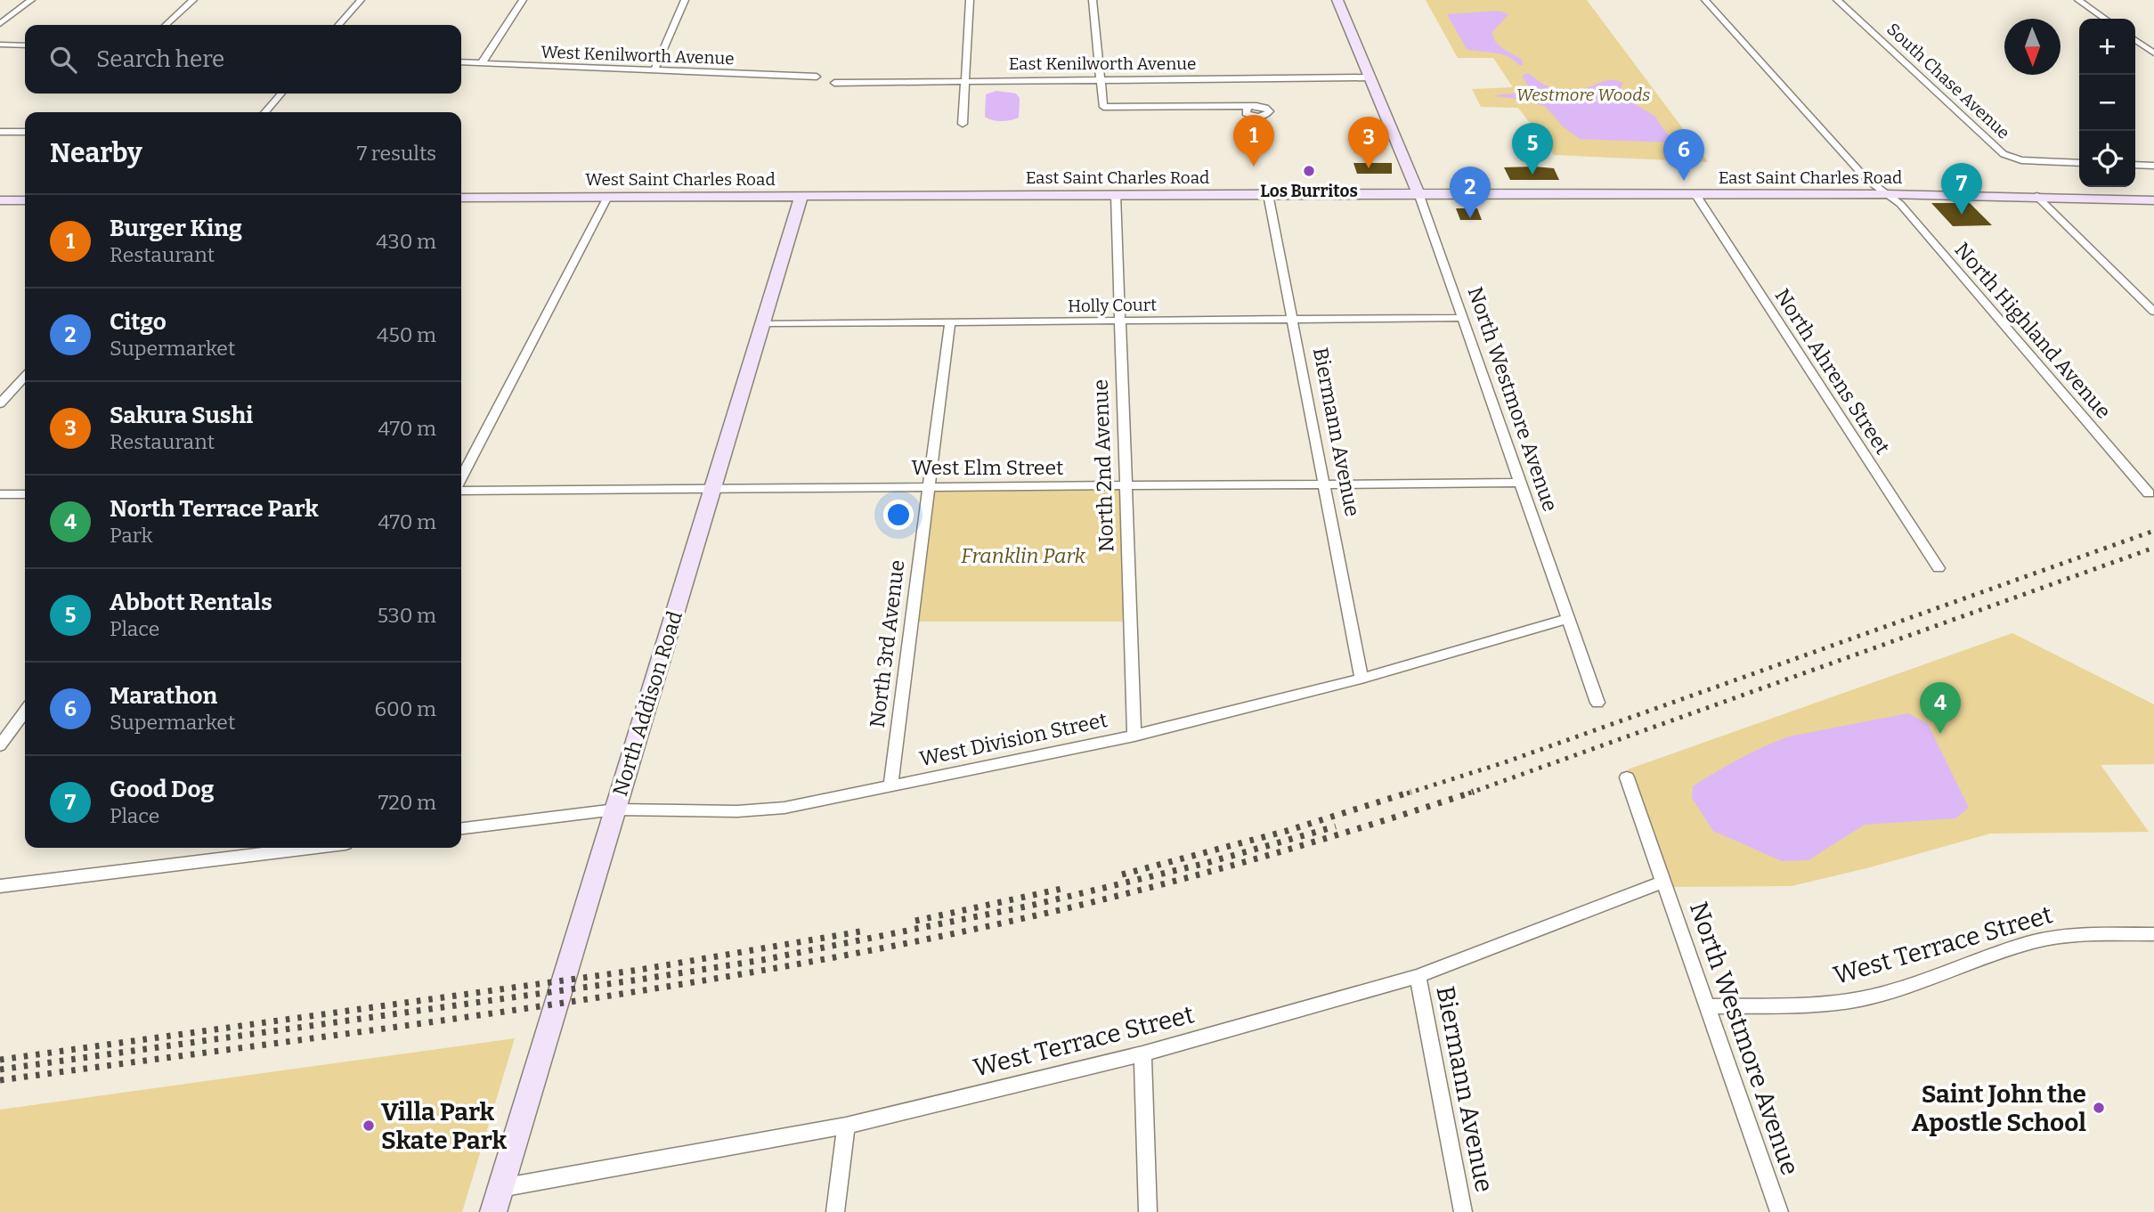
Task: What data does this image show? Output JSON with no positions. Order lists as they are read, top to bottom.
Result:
{
  "streets": {
    "main road": ["East Saint Charles Road", "West Saint Charles Road", "North Addison Road"],
    "street": [
      "West Kenilworth Avenue",
      "East Kenilworth Avenue",
      "South Chase Avenue",
      "Holly Court",
      "North Highland Avenue",
      "North Ahrens Street",
      "North Westmore Avenue",
      "Biermann Avenue",
      "North 2nd Avenue",
      "West Elm Street",
      "North 3rd Avenue",
      "West Division Street",
      "West Terrace Street"
    ]
  },
  "crossings": [
    ["East Saint Charles Road", "West Saint Charles Road"],
    ["East Saint Charles Road", "North Highland Avenue"],
    ["East Saint Charles Road", "North Ahrens Street"],
    ["East Saint Charles Road", "North Westmore Avenue"],
    ["East Saint Charles Road", "Biermann Avenue"],
    ["East Saint Charles Road", "North 2nd Avenue"],
    ["West Saint Charles Road", "North Addison Road"],
    ["Holly Court", "North Westmore Avenue"],
    ["Holly Court", "Biermann Avenue"],
    ["Holly Court", "North 2nd Avenue"],
    ["Holly Court", "North 3rd Avenue"],
    ["Holly Court", "North Addison Road"],
    ["North Westmore Avenue", "West Elm Street"],
    ["North Westmore Avenue", "West Division Street"],
    ["North Westmore Avenue", "West Terrace Street"],
    ["Biermann Avenue", "West Elm Street"],
    ["Biermann Avenue", "West Division Street"],
    ["Biermann Avenue", "West Terrace Street"],
    ["North 2nd Avenue", "West Elm Street"],
    ["North 2nd Avenue", "West Division Street"],
    ["West Elm Street", "North 3rd Avenue"],
    ["West Elm Street", "North Addison Road"],
    ["North 3rd Avenue", "West Division Street"],
    ["North Addison Road", "West Division Street"],
    ["North Addison Road", "West Terrace Street"]
  ],
  "parks": ["Westmore Woods", "Franklin Park"],
  "places": ["Los Burritos", "Saint John the Apostle School", "Villa Park Skate Park"],
  "north": "bottom",
  "page": {
    "map_buttons": ["+", "−"],
    "search": "Search here",
    "heading": ["Nearby", "7 results"],
    "pins": [
      "1",
      "3",
      "5",
      "6",
      "7",
      "2",
      "4"
    ],
    "list": [
      {
        "mark": "1",
        "name": "Burger King",
        "note": "Restaurant",
        "value": "430 m"
      },
      {
        "mark": "2",
        "name": "Citgo",
        "note": "Supermarket",
        "value": "450 m"
      },
      {
        "mark": "3",
        "name": "Sakura Sushi",
        "note": "Restaurant",
        "value": "470 m"
      },
      {
        "mark": "4",
        "name": "North Terrace Park",
        "note": "Park",
        "value": "470 m"
      },
      {
        "mark": "5",
        "name": "Abbott Rentals",
        "note": "Place",
        "value": "530 m"
      },
      {
        "mark": "6",
        "name": "Marathon",
        "note": "Supermarket",
        "value": "600 m"
      },
      {
        "mark": "7",
        "name": "Good Dog",
        "note": "Place",
        "value": "720 m"
      }
    ]
  }
}
